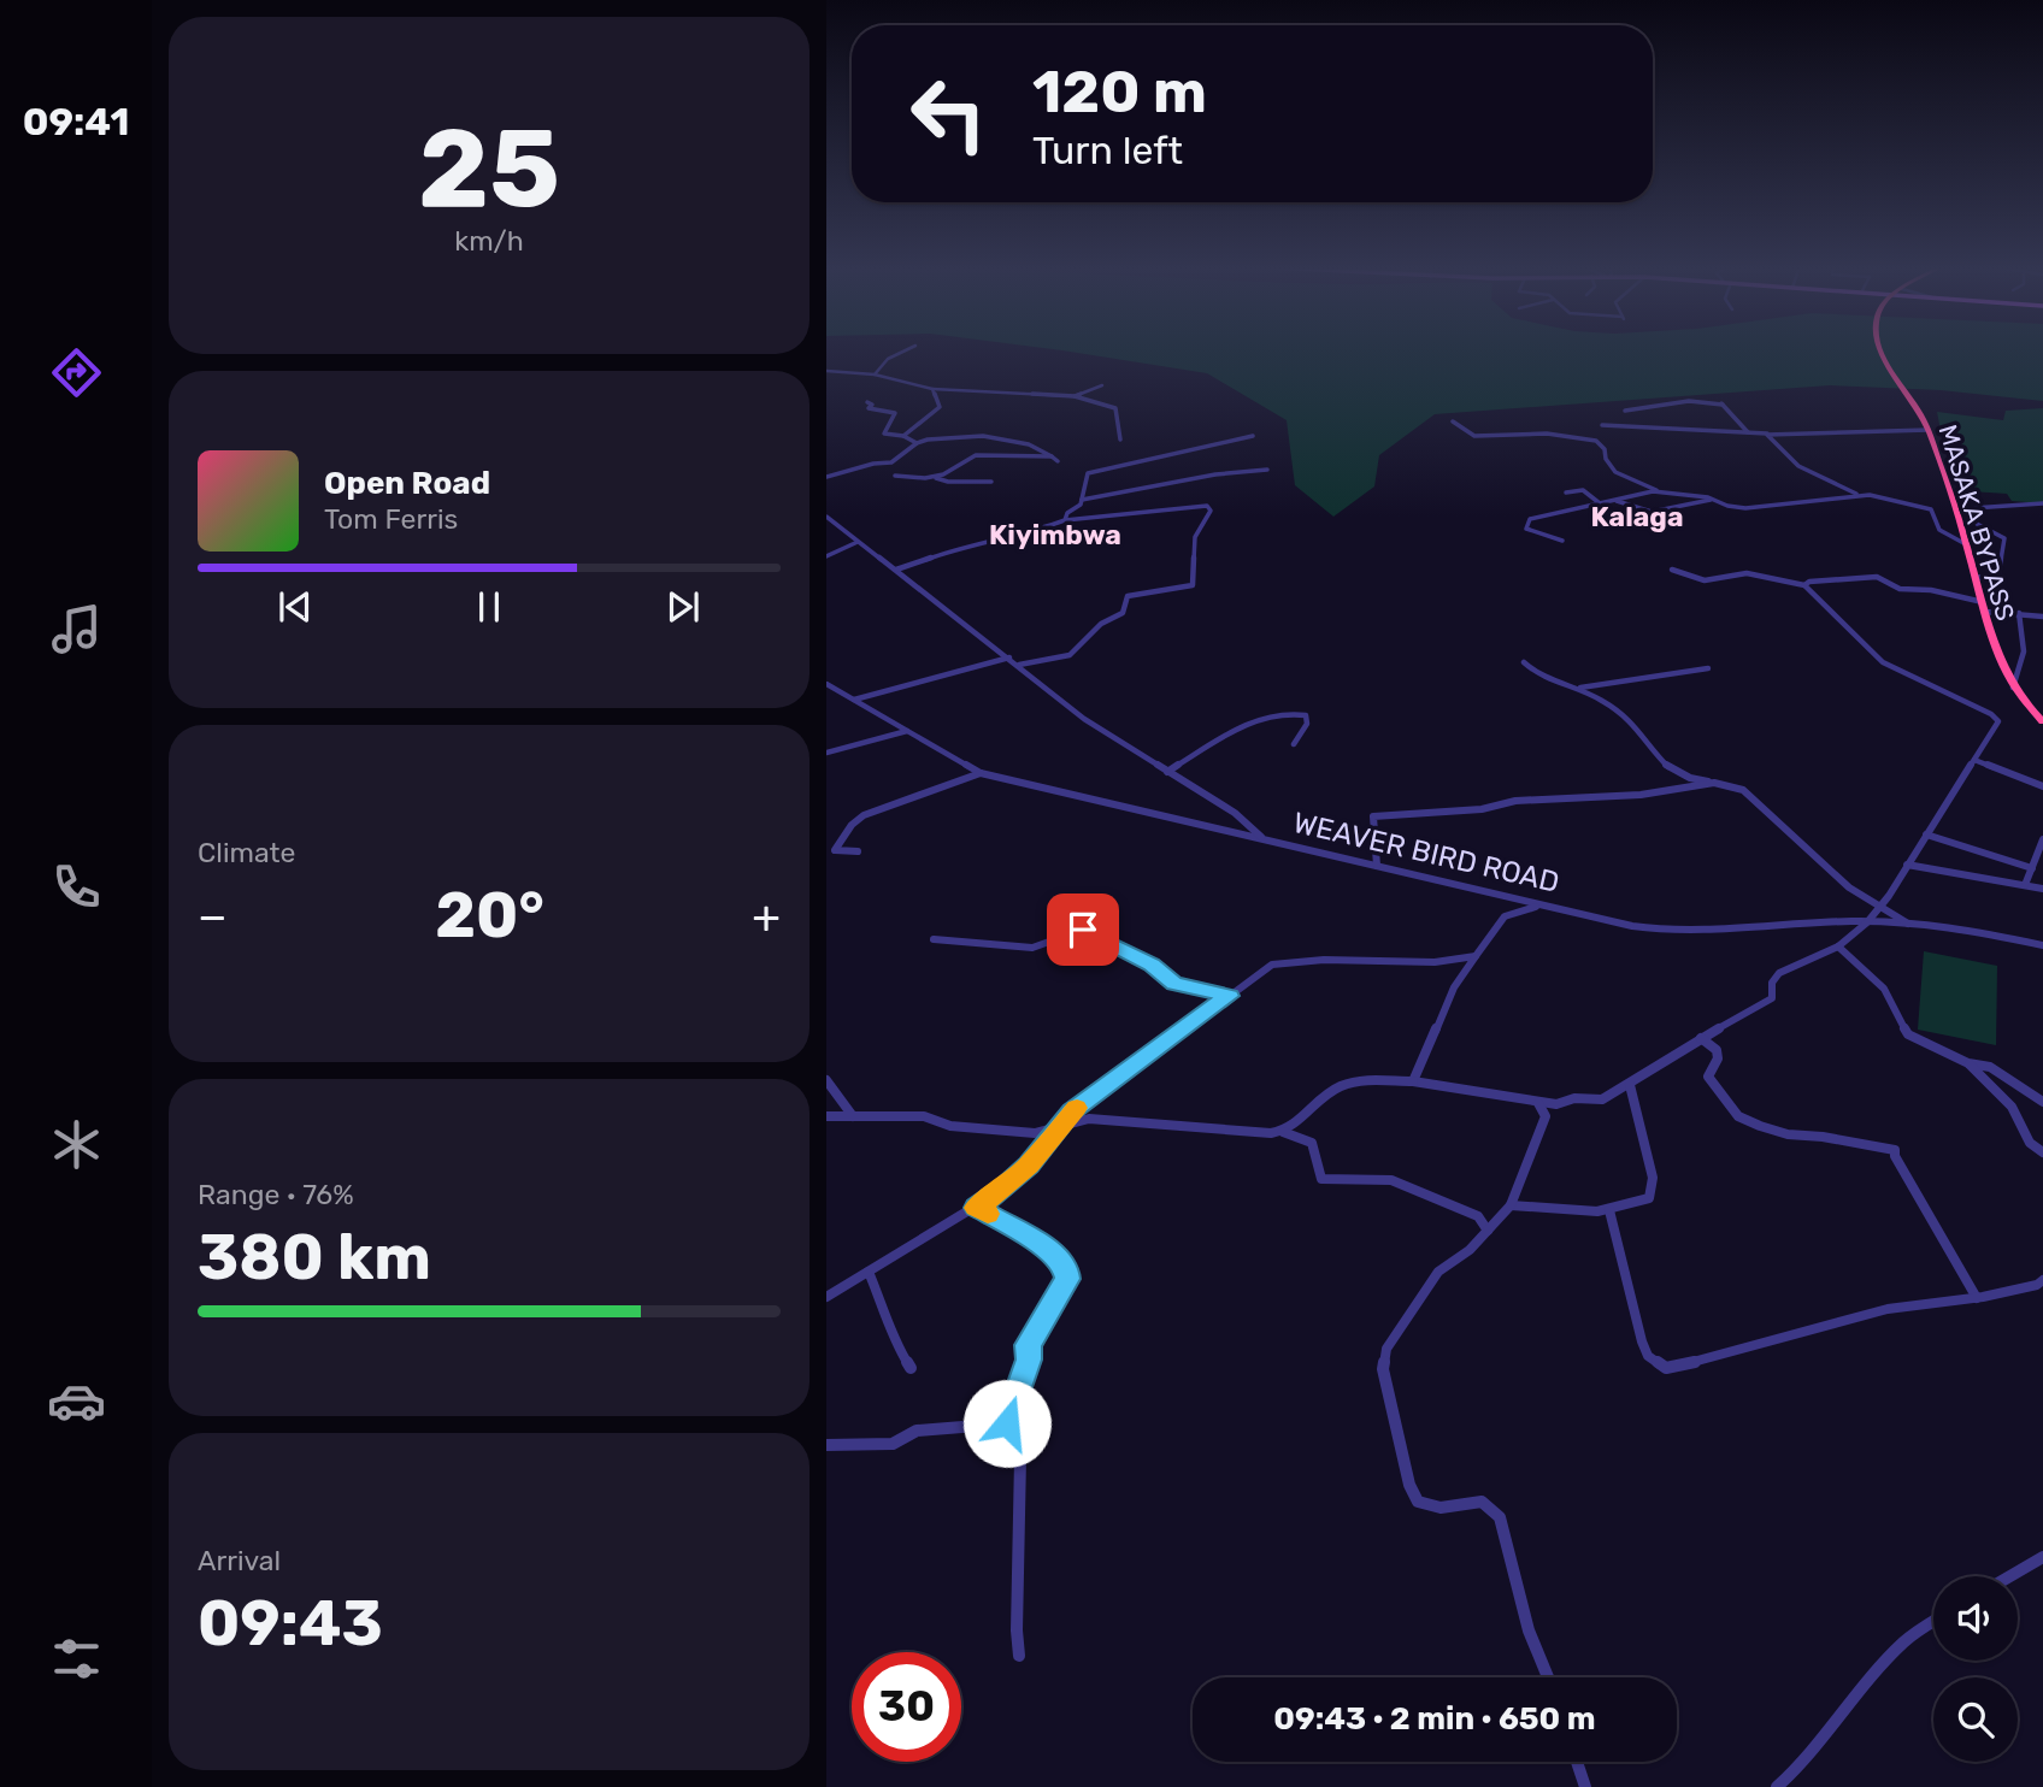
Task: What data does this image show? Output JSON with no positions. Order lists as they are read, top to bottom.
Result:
{
  "streets": {
    "highway": ["MASAKA BYPASS"],
    "street": ["WEAVER BIRD ROAD"]
  },
  "districts": ["Kalaga", "Kiyimbwa"],
  "page": {
    "tabs": "09:41",
    "tile": [
      ["25", "km/h"],
      "Climate",
      ["Range · 76%", "380 km"],
      ["Arrival", "09:43"]
    ],
    "turn": ["120 m", "Turn left"],
    "song": ["Open Road", "Tom Ferris"],
    "heat": ["−", "20°", "+"],
    "limit": "30",
    "trip": "09:43 · 2 min · 650 m"
  }
}
